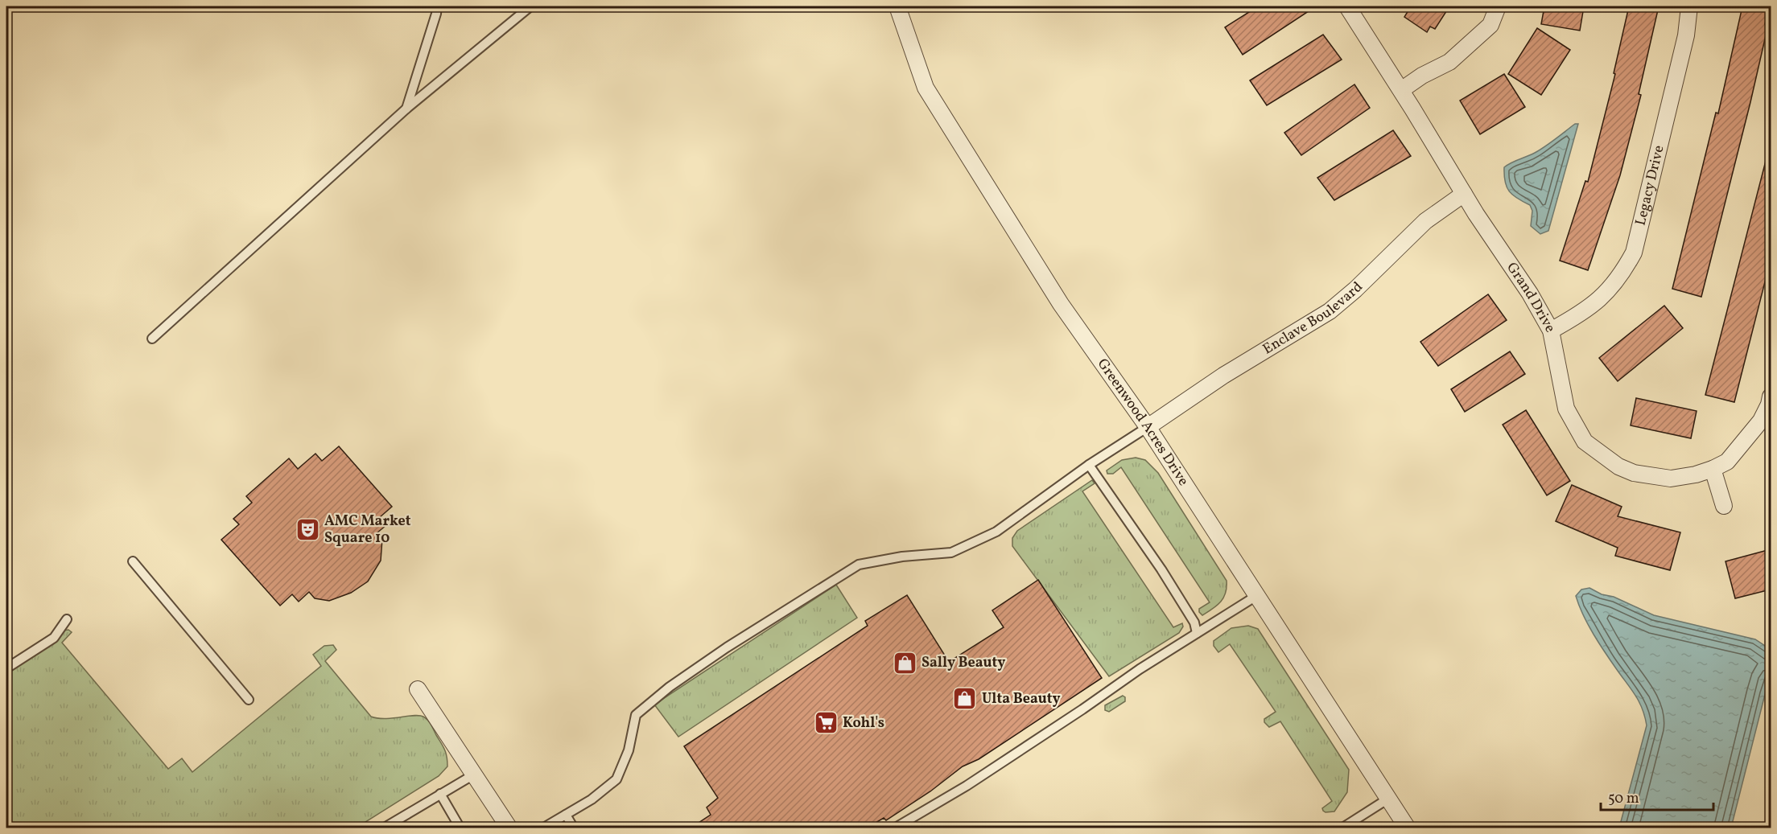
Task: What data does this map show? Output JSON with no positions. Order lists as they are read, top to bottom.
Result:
{
  "streets": {
    "street": [
      "Legacy Drive",
      "Grand Drive",
      "Enclave Boulevard",
      "Greenwood Acres Drive"
    ]
  },
  "crossings": [
    ["Legacy Drive", "Grand Drive"],
    ["Grand Drive", "Enclave Boulevard"],
    ["Enclave Boulevard", "Greenwood Acres Drive"]
  ],
  "places": {
    "theatre": ["AMC Market Square 10"],
    "shop": ["Sally Beauty", "Ulta Beauty"],
    "supermarket": ["Kohl's"]
  },
  "scale_bar": "50 m"
}
